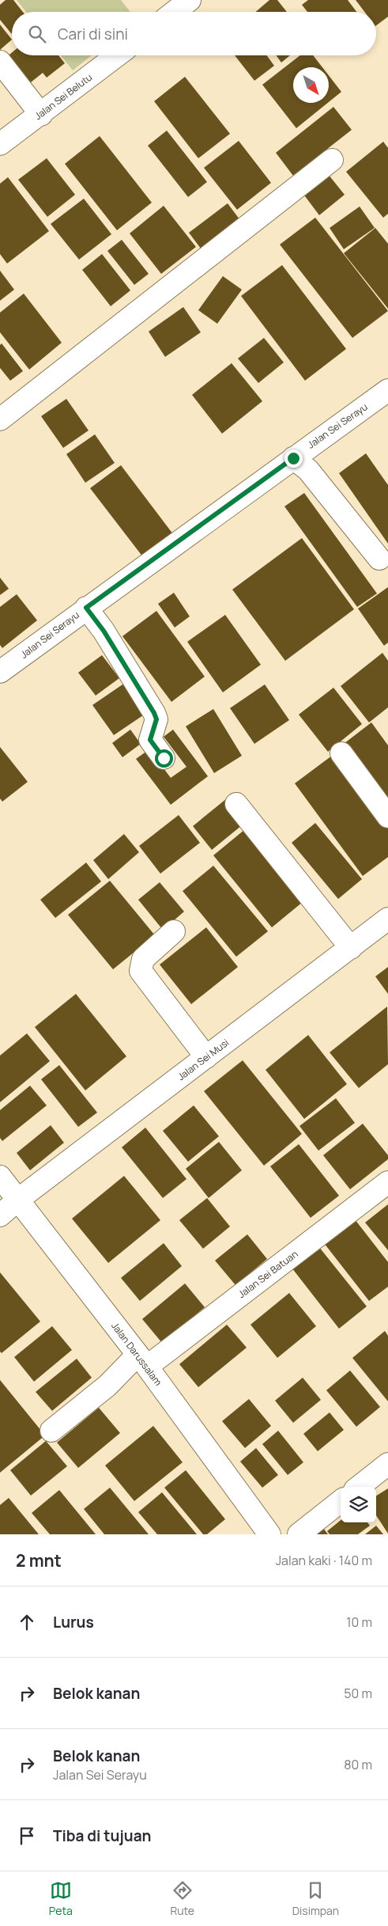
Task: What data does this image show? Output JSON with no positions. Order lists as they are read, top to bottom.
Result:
{
  "streets": {
    "street": [
      "Jalan Sei Belutu",
      "Jalan Sei Serayu",
      "Jalan Sei Musi",
      "Jalan Sei Batuan",
      "Jalan Darussalam"
    ]
  },
  "crossings": [
    ["Jalan Sei Musi", "Jalan Darussalam"],
    ["Jalan Sei Batuan", "Jalan Darussalam"]
  ],
  "north": "bottom right",
  "page": {
    "search": "Cari di sini",
    "heading": ["2 mnt", "Jalan kaki · 140 m"],
    "list": [
      ["Lurus", "10 m"],
      ["Belok kanan", "50 m"],
      ["Belok kanan", "Jalan Sei Serayu", "80 m"],
      "Tiba di tujuan"
    ],
    "nav": ["Peta", "Rute", "Disimpan"]
  }
}
